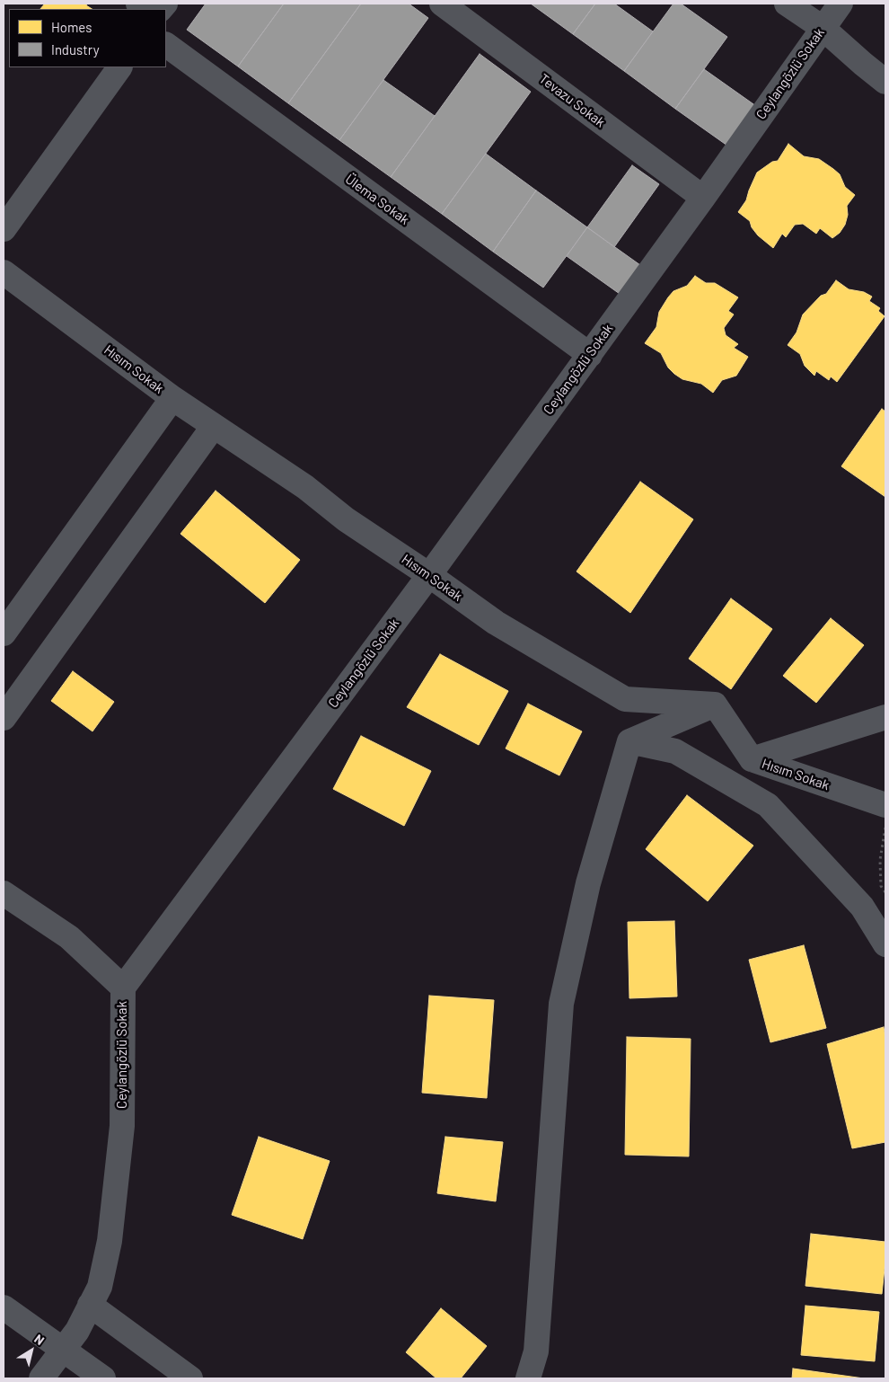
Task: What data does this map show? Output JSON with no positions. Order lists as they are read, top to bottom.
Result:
{
  "streets": {
    "street": [
      "Ceylangözlü Sokak",
      "Tevazu Sokak",
      "Ülema Sokak",
      "Hısım Sokak"
    ]
  },
  "crossings": [
    ["Ceylangözlü Sokak", "Tevazu Sokak"],
    ["Ceylangözlü Sokak", "Ülema Sokak"],
    ["Ceylangözlü Sokak", "Hısım Sokak"]
  ],
  "legend": ["Homes", "Industry"],
  "north": "top right"
}
